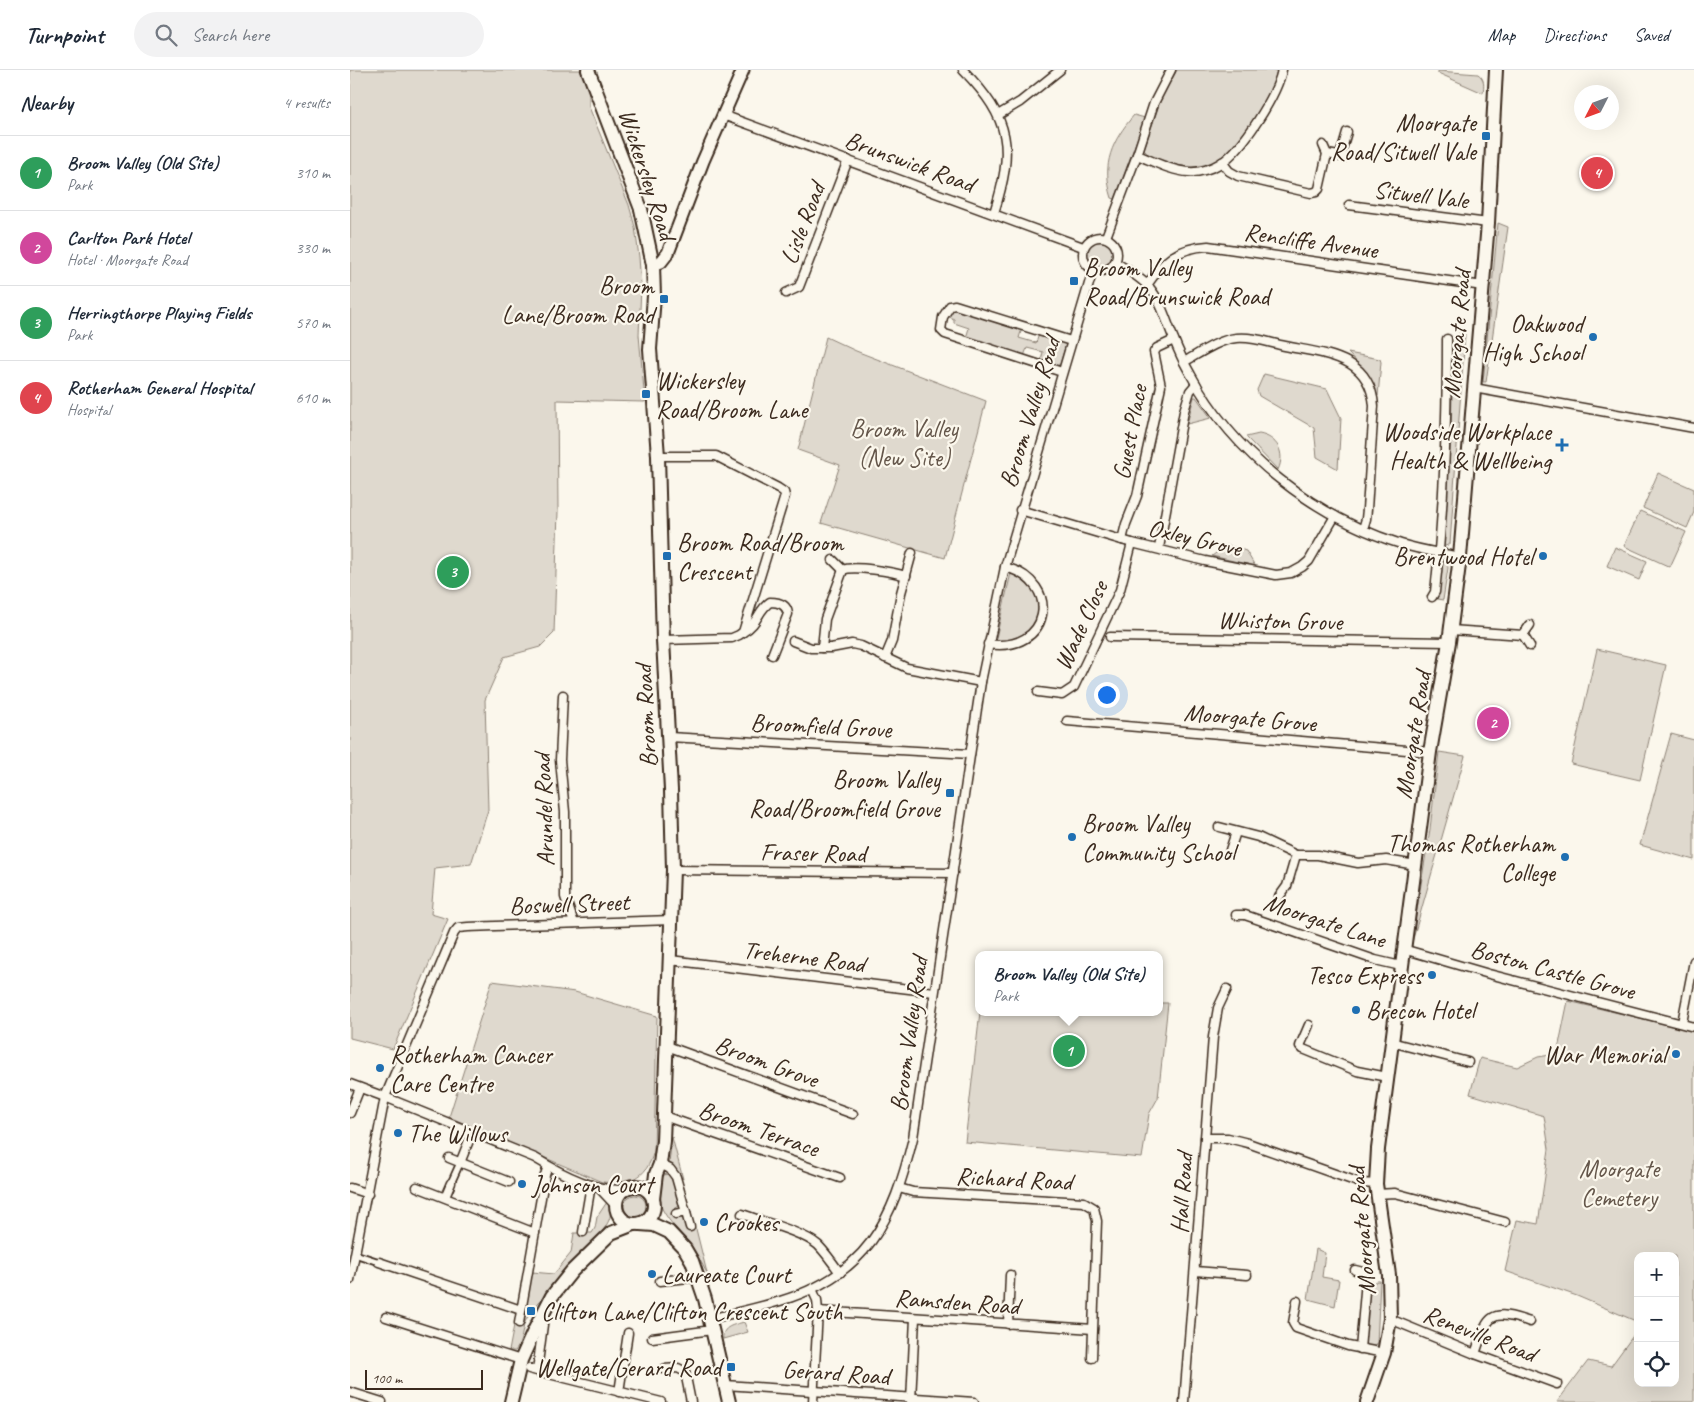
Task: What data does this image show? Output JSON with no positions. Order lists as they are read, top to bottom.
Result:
{
  "streets": {
    "main road": ["Wickersley Road", "Moorgate Road", "Broom Road"],
    "street": [
      "Brunswick Road",
      "Sitwell Vale",
      "Lisle Road",
      "Rencliffe Avenue",
      "Broom Valley Road",
      "Guest Place",
      "Oxley Grove",
      "Whiston Grove",
      "Wade Close",
      "Moorgate Grove",
      "Broomfield Grove",
      "Arundel Road",
      "Fraser Road",
      "Boswell Street",
      "Moorgate Lane",
      "Treherne Road",
      "Boston Castle Grove",
      "Broom Grove",
      "Broom Terrace",
      "Richard Road",
      "Hall Road",
      "Ramsden Road",
      "Reneville Road",
      "Gerard Road"
    ]
  },
  "crossings": [
    ["Brunswick Road", "Lisle Road"],
    ["Brunswick Road", "Broom Valley Road"],
    ["Wickersley Road", "Broom Road"],
    ["Sitwell Vale", "Moorgate Road"],
    ["Rencliffe Avenue", "Moorgate Road"],
    ["Moorgate Road", "Whiston Grove"],
    ["Moorgate Road", "Moorgate Grove"],
    ["Moorgate Road", "Moorgate Lane"],
    ["Moorgate Road", "Boston Castle Grove"],
    ["Moorgate Road", "Reneville Road"],
    ["Broom Valley Road", "Oxley Grove"],
    ["Broom Valley Road", "Broomfield Grove"],
    ["Broom Valley Road", "Fraser Road"],
    ["Broom Valley Road", "Treherne Road"],
    ["Broom Valley Road", "Richard Road"],
    ["Guest Place", "Oxley Grove"],
    ["Oxley Grove", "Wade Close"],
    ["Broom Road", "Broomfield Grove"],
    ["Broom Road", "Fraser Road"],
    ["Broom Road", "Boswell Street"],
    ["Broom Road", "Treherne Road"],
    ["Broom Road", "Broom Grove"],
    ["Broom Road", "Broom Terrace"],
    ["Arundel Road", "Boswell Street"],
    ["Richard Road", "Ramsden Road"]
  ],
  "parks": ["Broom Valley (New Site)", "Moorgate Cemetery"],
  "places": {
    "transit": [
      "Moorgate Road/Sitwell Vale",
      "Broom Valley Road/Brunswick Road",
      "Broom Lane/Broom Road",
      "Wickersley Road/Broom Lane",
      "Broom Road/Broom Crescent",
      "Broom Valley Road/Broomfield Grove",
      "Clifton Lane/Clifton Crescent South",
      "Wellgate/Gerard Road"
    ],
    "other": [
      "Oakwood High School",
      "Brentwood Hotel",
      "Broom Valley Community School",
      "Thomas Rotherham College",
      "Tesco Express",
      "Brecon Hotel",
      "War Memorial",
      "Rotherham Cancer Care Centre",
      "The Willows",
      "Johnson Court",
      "Crookes",
      "Laureate Court"
    ],
    "health": ["Woodside Workplace Health & Wellbeing"]
  },
  "scale_bar": "100 m",
  "north": "bottom left",
  "page": {
    "header": "Turnpoint",
    "search": "Search here",
    "nav": ["Map", "Directions", "Saved"],
    "heading": ["Nearby", "4 results"],
    "list": [
      {
        "mark": "1",
        "name": "Broom Valley (Old Site)",
        "note": "Park",
        "value": "310 m"
      },
      {
        "mark": "2",
        "name": "Carlton Park Hotel",
        "note": "Hotel · Moorgate Road",
        "value": "330 m"
      },
      {
        "mark": "3",
        "name": "Herringthorpe Playing Fields",
        "note": "Park",
        "value": "570 m"
      },
      {
        "mark": "4",
        "name": "Rotherham General Hospital",
        "note": "Hospital",
        "value": "610 m"
      }
    ],
    "pins": [
      "4",
      "3",
      "2",
      "1"
    ],
    "popup": ["Broom Valley (Old Site)", "Park"],
    "map_buttons": ["+", "−"],
    "scale": "100 m"
  }
}
